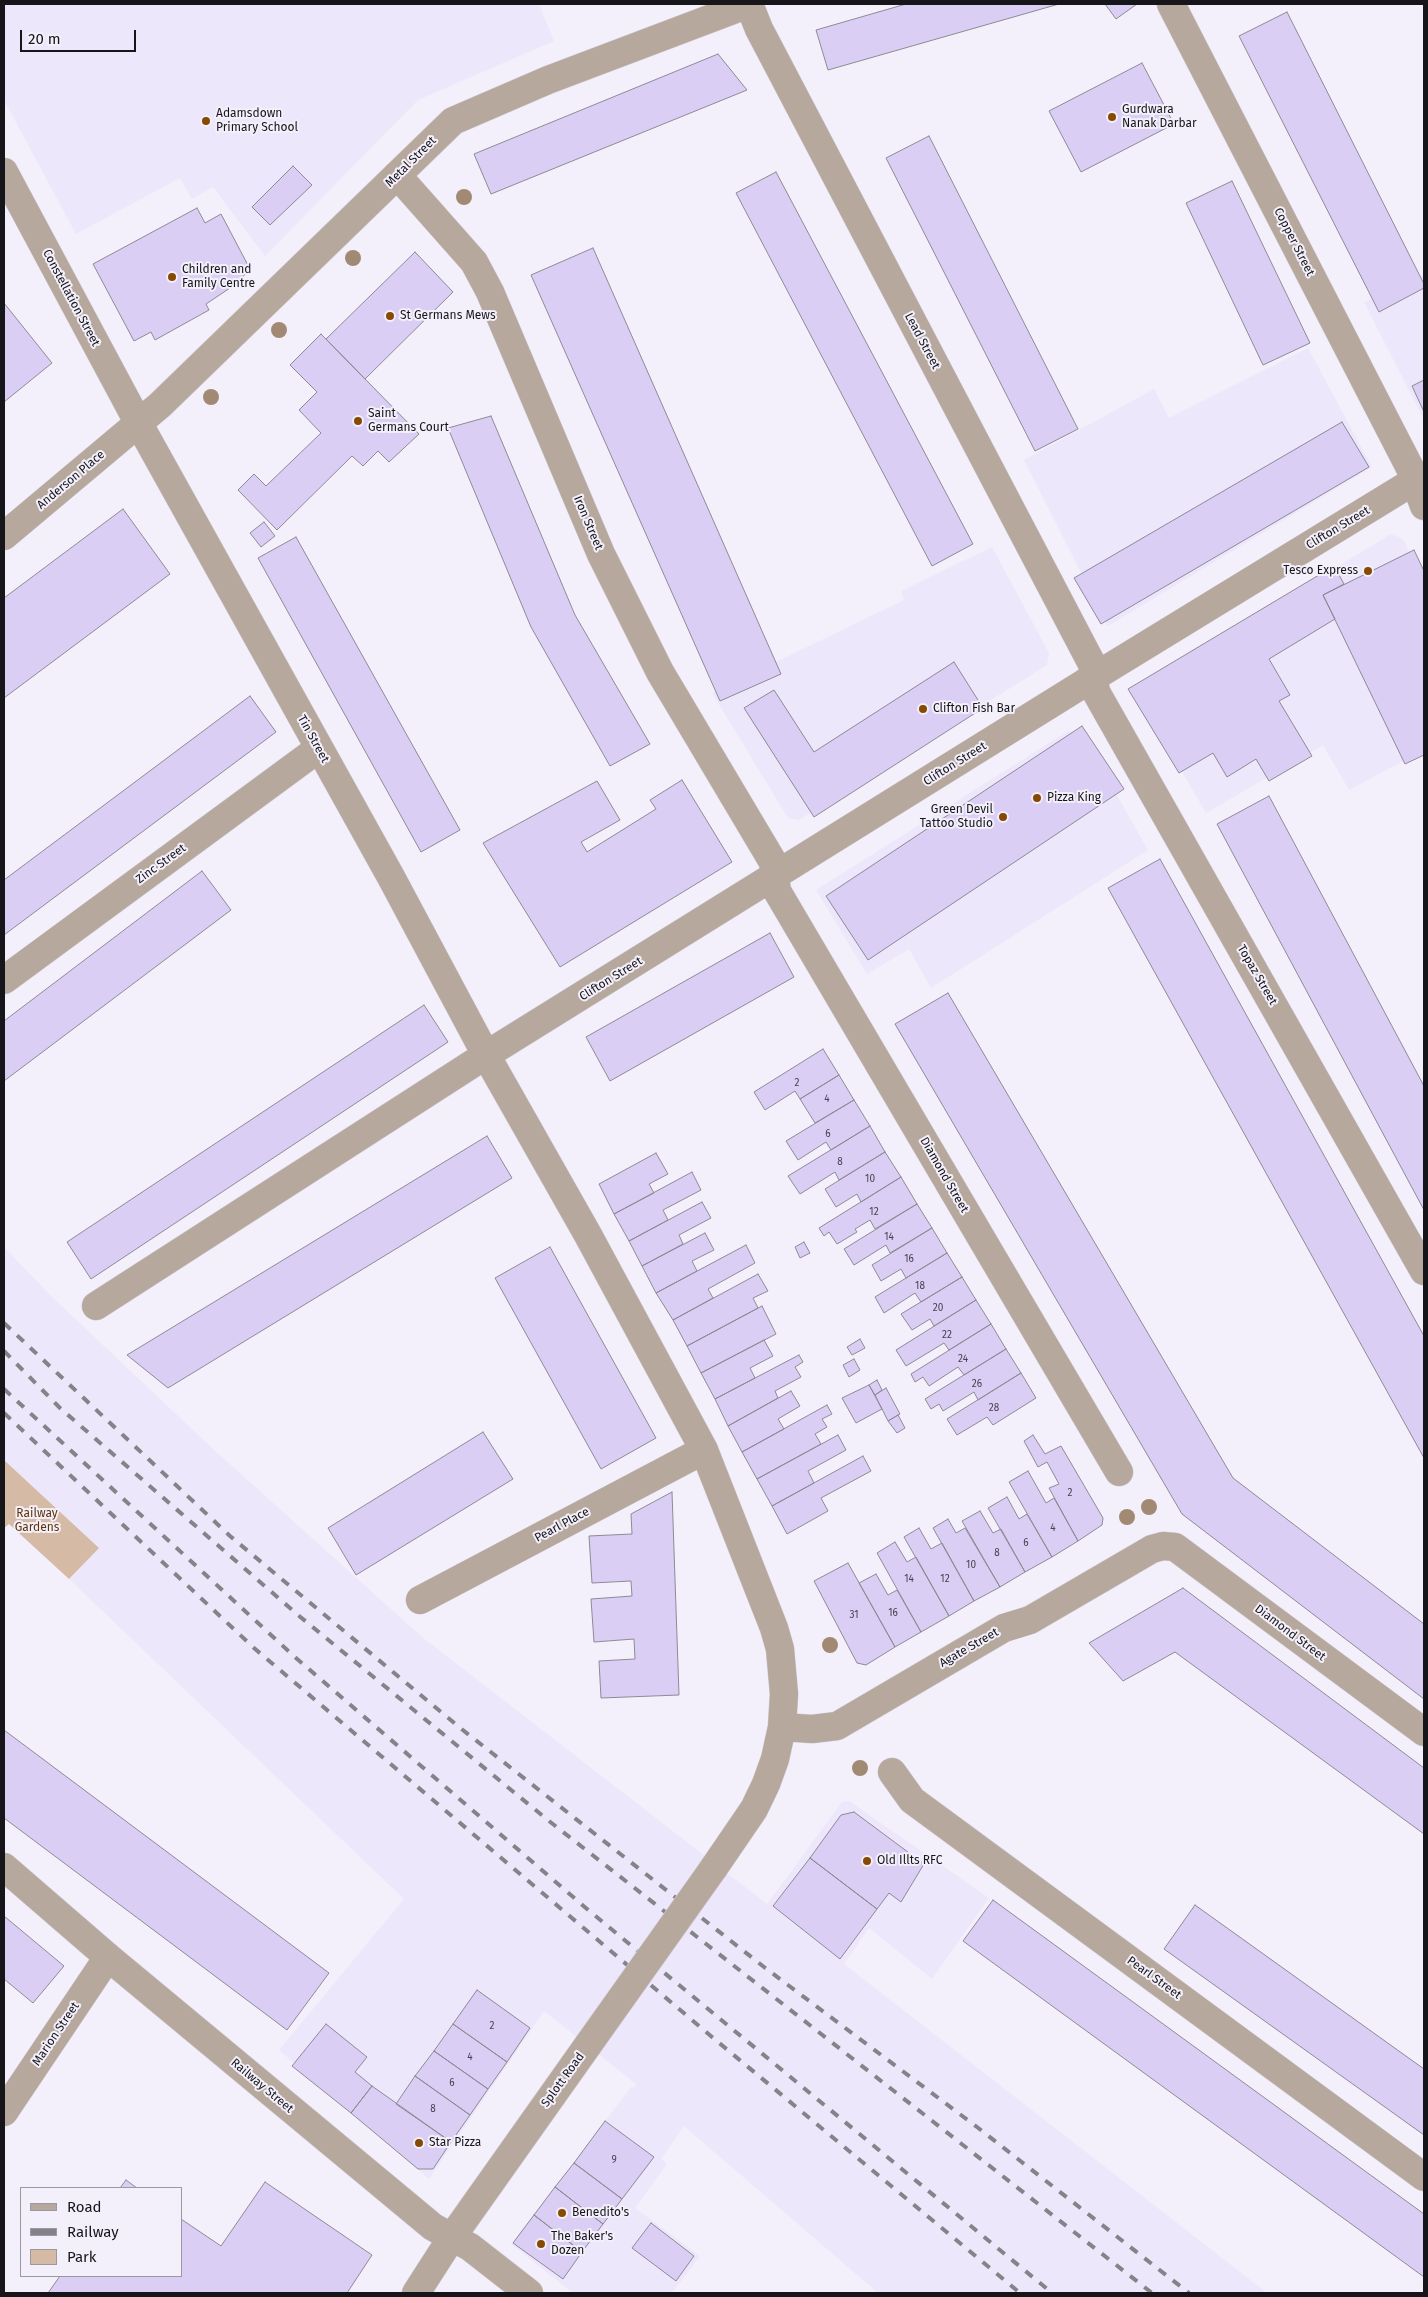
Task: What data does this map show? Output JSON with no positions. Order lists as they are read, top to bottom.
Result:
{
  "streets": {
    "street": [
      "Metal Street",
      "Copper Street",
      "Constellation Street",
      "Lead Street",
      "Anderson Place",
      "Iron Street",
      "Clifton Street",
      "Tin Street",
      "Zinc Street",
      "Topaz Street",
      "Diamond Street",
      "Pearl Place",
      "Agate Street",
      "Pearl Street",
      "Marion Street",
      "Splott Road",
      "Railway Street"
    ]
  },
  "crossings": [
    ["Metal Street", "Constellation Street"],
    ["Metal Street", "Lead Street"],
    ["Metal Street", "Anderson Place"],
    ["Metal Street", "Iron Street"],
    ["Metal Street", "Tin Street"],
    ["Copper Street", "Clifton Street"],
    ["Constellation Street", "Anderson Place"],
    ["Constellation Street", "Tin Street"],
    ["Lead Street", "Clifton Street"],
    ["Lead Street", "Topaz Street"],
    ["Anderson Place", "Tin Street"],
    ["Iron Street", "Clifton Street"],
    ["Iron Street", "Diamond Street"],
    ["Clifton Street", "Tin Street"],
    ["Clifton Street", "Topaz Street"],
    ["Clifton Street", "Diamond Street"],
    ["Tin Street", "Zinc Street"],
    ["Tin Street", "Pearl Place"],
    ["Tin Street", "Splott Road"],
    ["Diamond Street", "Agate Street"],
    ["Pearl Place", "Splott Road"],
    ["Agate Street", "Splott Road"],
    ["Marion Street", "Railway Street"],
    ["Splott Road", "Railway Street"]
  ],
  "parks": ["Railway Gardens"],
  "places": [
    "Gurdwara Nanak Darbar",
    "Adamsdown Primary School",
    "Children and Family Centre",
    "St Germans Mews",
    "Saint Germans Court",
    "Tesco Express",
    "Clifton Fish Bar",
    "Pizza King",
    "Green Devil Tattoo Studio",
    "Old Illts RFC",
    "Star Pizza",
    "Benedito's",
    "The Baker's Dozen"
  ],
  "house_numbers": [
    "2",
    "4",
    "6",
    "8",
    "10",
    "12",
    "14",
    "16",
    "18",
    "20",
    "22",
    "24",
    "26",
    "28",
    "2",
    "4",
    "6",
    "8",
    "10",
    "14",
    "12",
    "16",
    "31",
    "2",
    "4",
    "6",
    "8",
    "9"
  ],
  "legend": ["Road", "Railway", "Park"],
  "scale_bar": "20 m"
}
